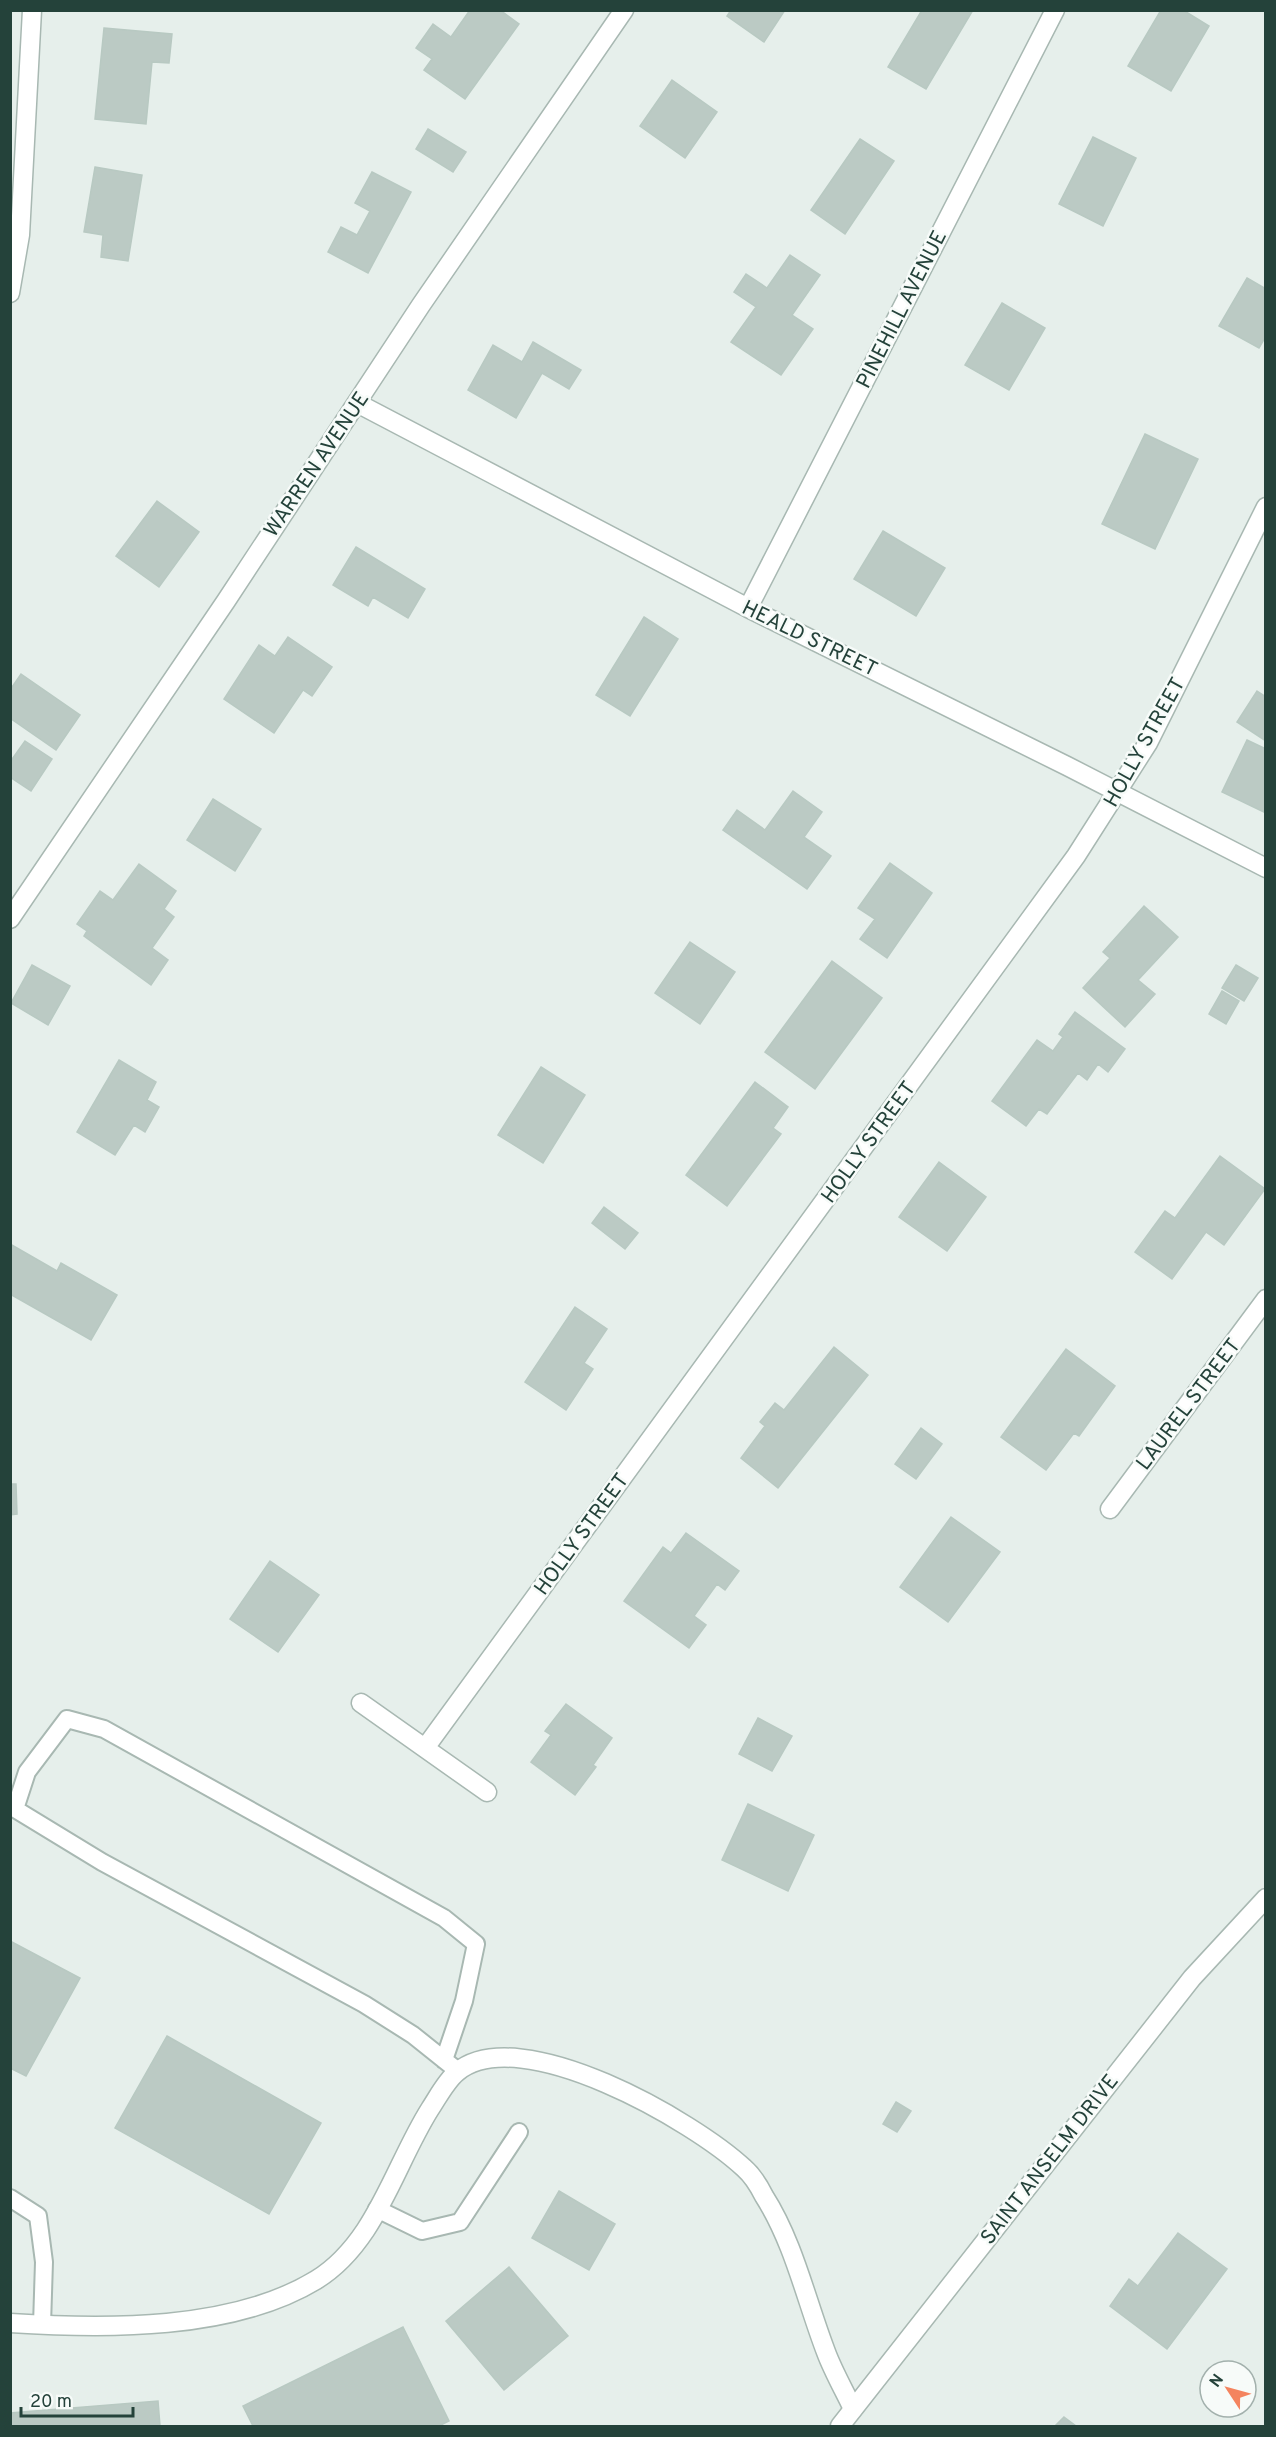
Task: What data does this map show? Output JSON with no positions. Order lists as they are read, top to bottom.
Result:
{
  "streets": {
    "street": [
      "PINEHILL AVENUE",
      "WARREN AVENUE",
      "HEALD STREET",
      "HOLLY STREET",
      "LAUREL STREET",
      "SAINT ANSELM DRIVE"
    ]
  },
  "crossings": [
    ["PINEHILL AVENUE", "HEALD STREET"],
    ["WARREN AVENUE", "HEALD STREET"],
    ["HEALD STREET", "HOLLY STREET"]
  ],
  "scale_bar": "20 m",
  "north": "top left"
}
